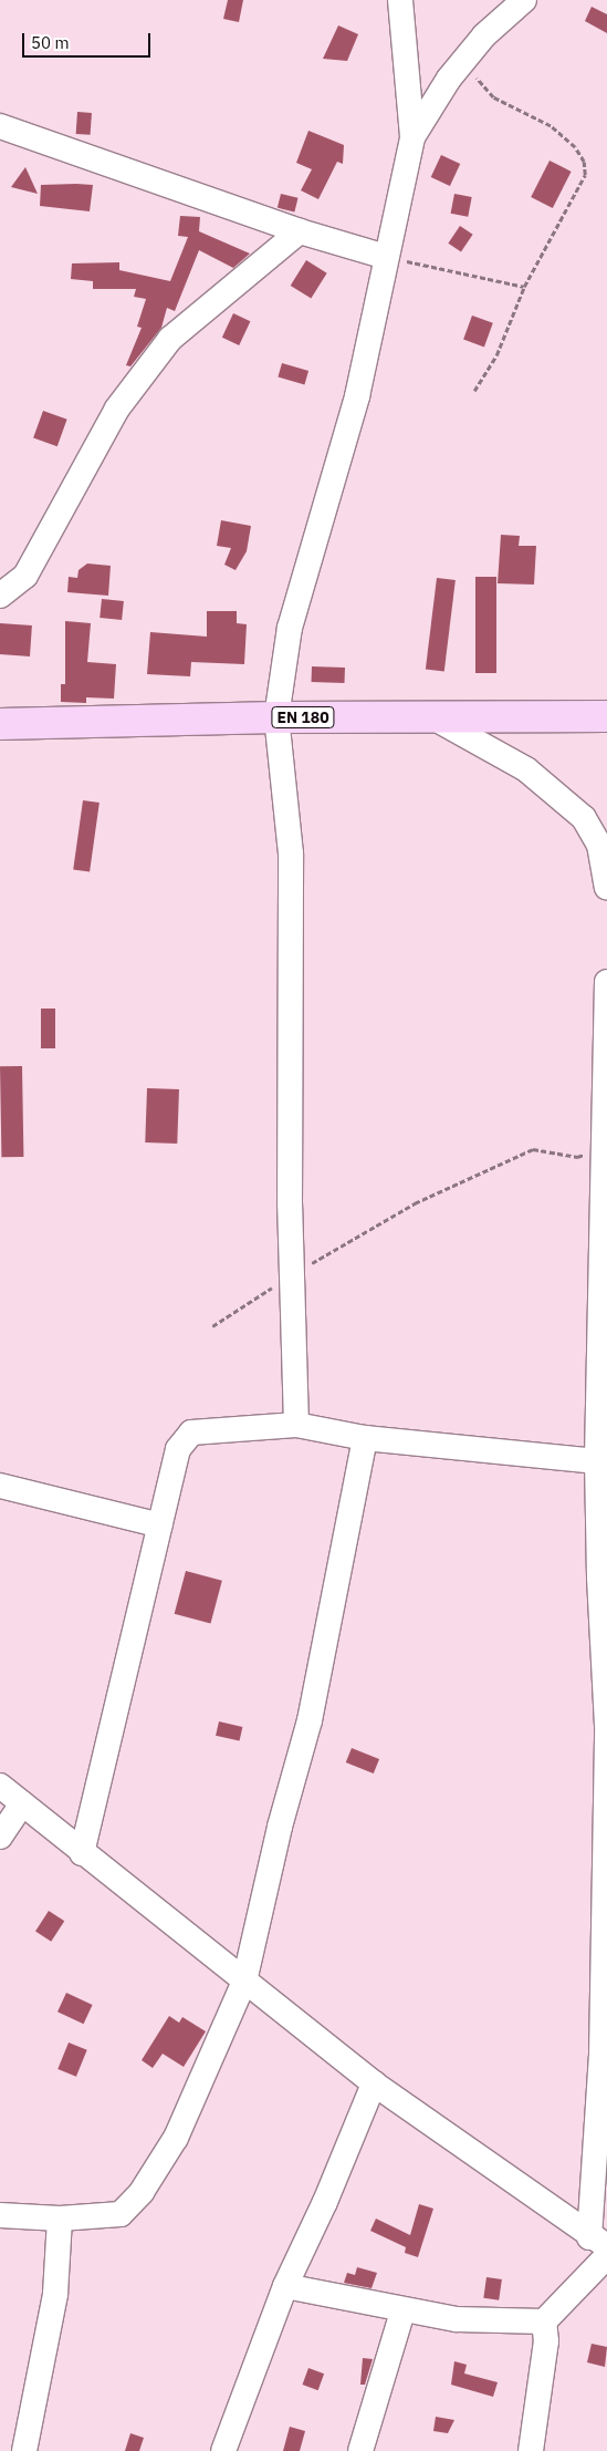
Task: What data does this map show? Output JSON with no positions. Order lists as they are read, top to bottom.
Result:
{
  "streets": {
    "main road": ["EN 180"]
  },
  "scale_bar": "50 m"
}
